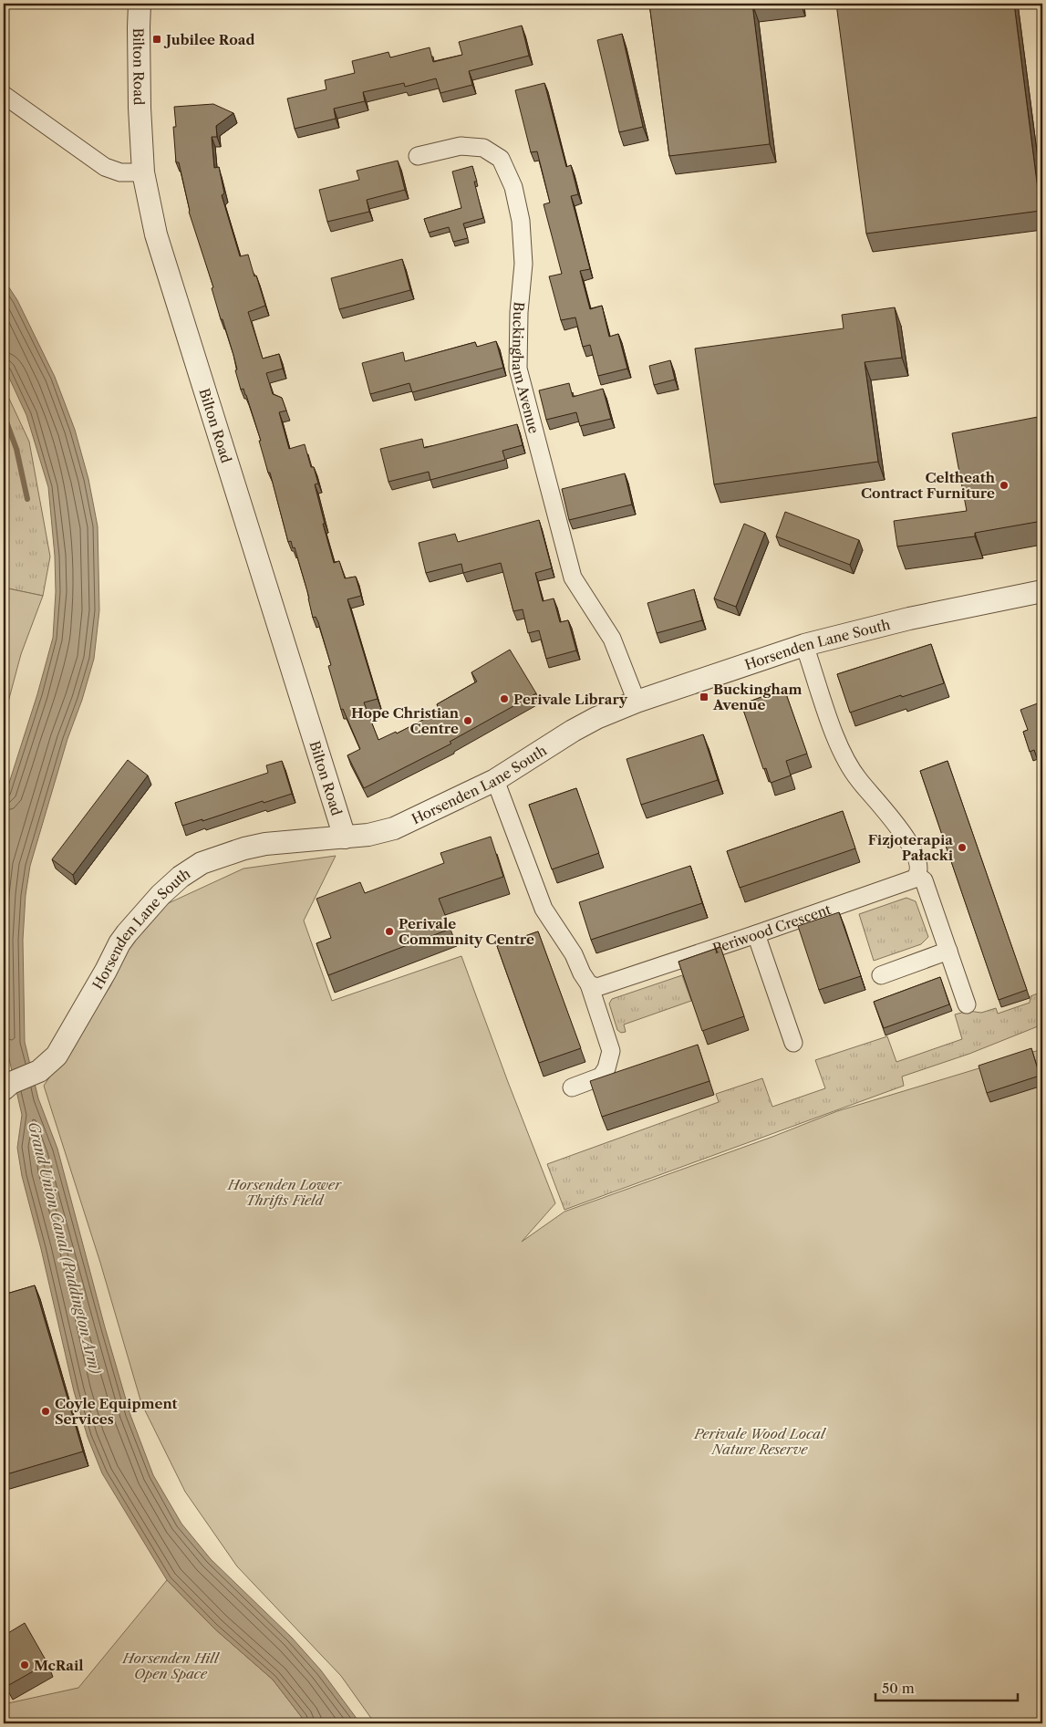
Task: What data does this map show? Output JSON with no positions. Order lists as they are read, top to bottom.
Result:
{
  "streets": {
    "street": [
      "Bilton Road",
      "Buckingham Avenue",
      "Horsenden Lane South",
      "Periwood Crescent"
    ]
  },
  "crossings": [
    ["Bilton Road", "Horsenden Lane South"],
    ["Buckingham Avenue", "Horsenden Lane South"]
  ],
  "water": ["Grand Union Canal (Paddington Arm)"],
  "parks": ["Horsenden Lower Thrifts Field", "Perivale Wood Local Nature Reserve", "Horsenden Hill Open Space"],
  "places": {
    "transit": ["Jubilee Road", "Buckingham Avenue"],
    "other": [
      "Celtheath Contract Furniture",
      "Perivale Library",
      "Hope Christian Centre",
      "Fizjoterapia Pałacki",
      "Perivale Community Centre",
      "Coyle Equipment Services",
      "McRail"
    ]
  },
  "scale_bar": "50 m"
}
